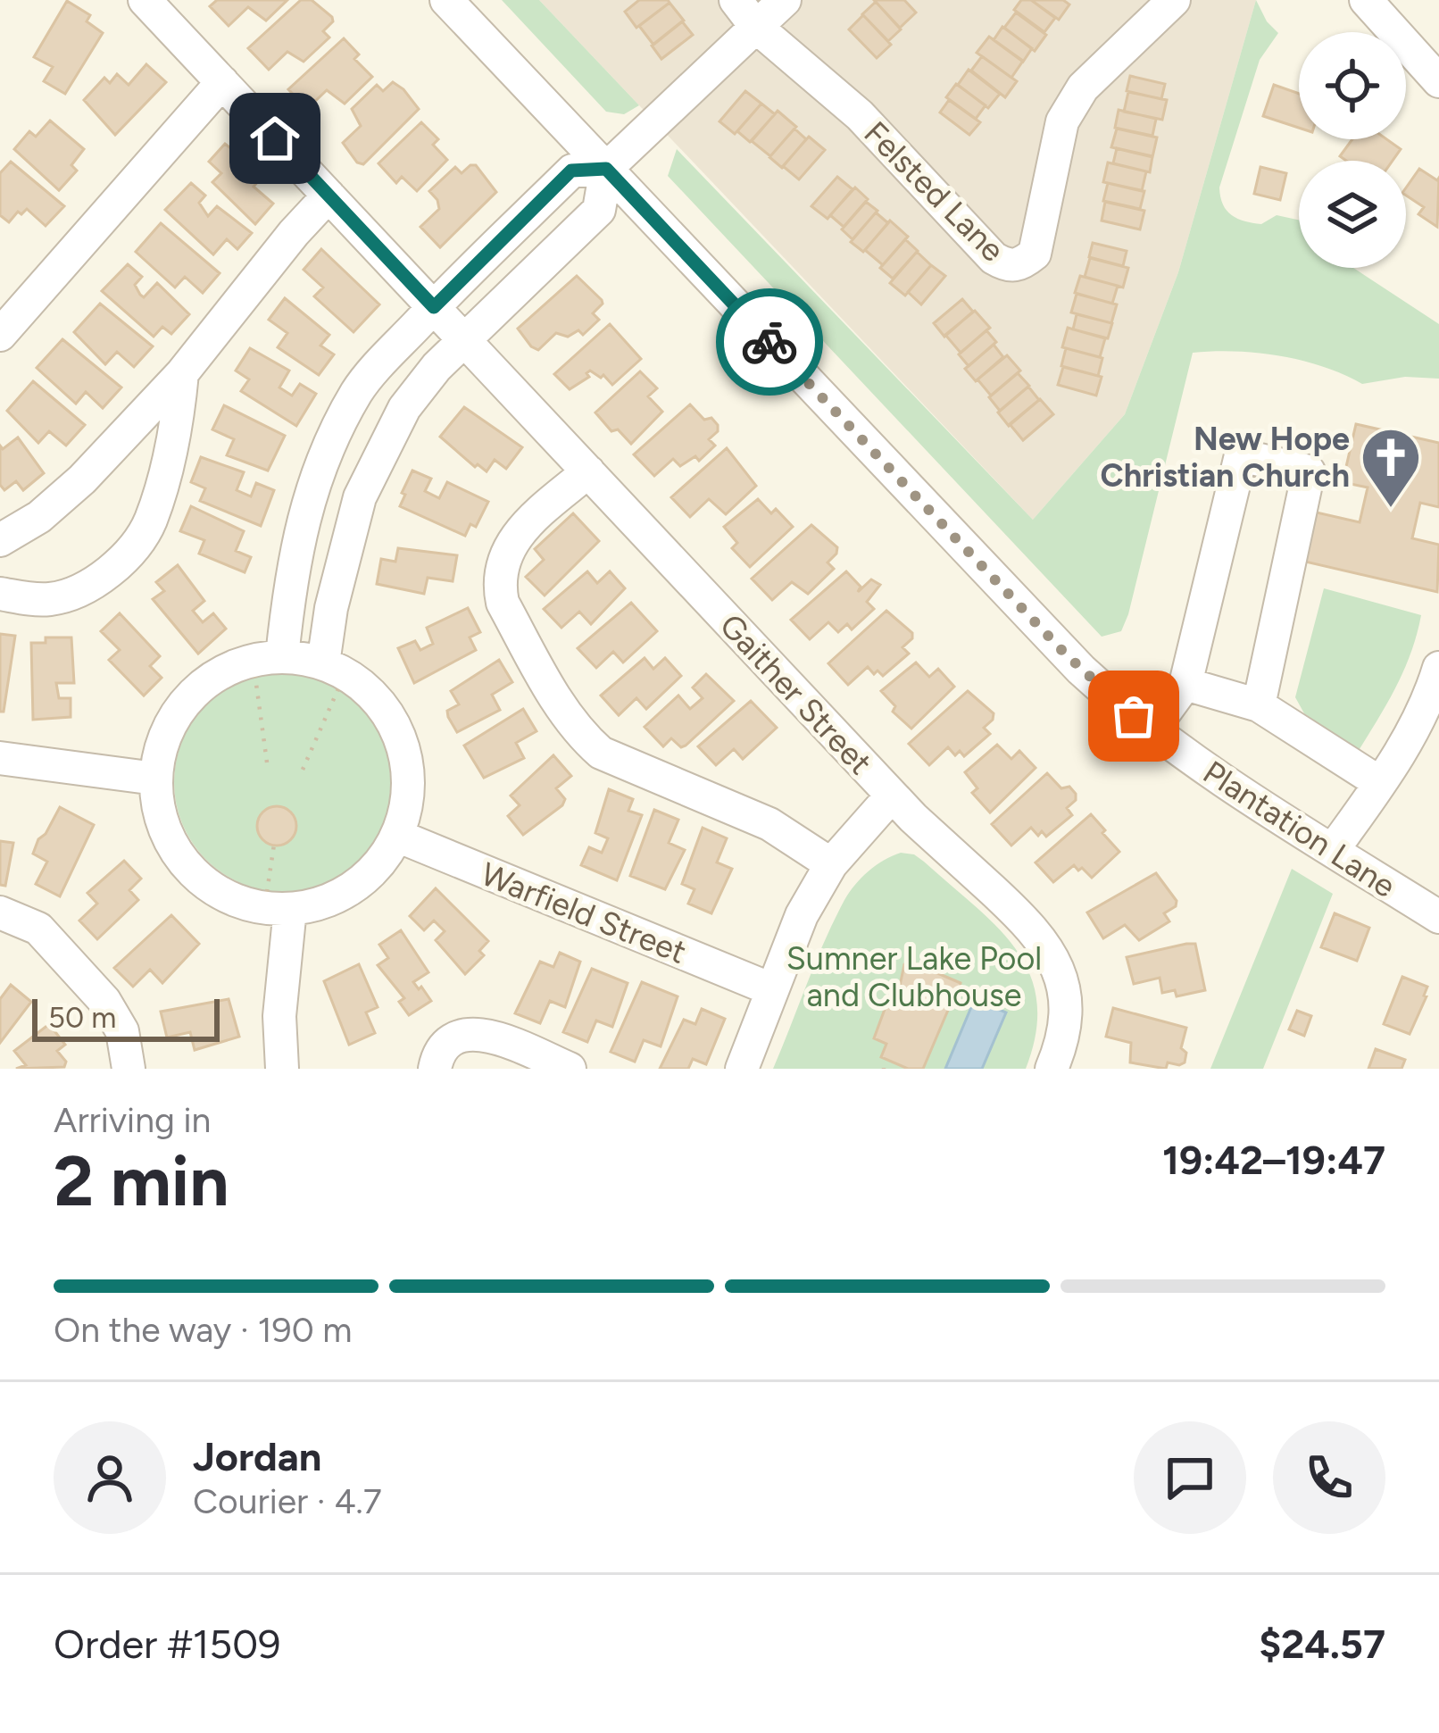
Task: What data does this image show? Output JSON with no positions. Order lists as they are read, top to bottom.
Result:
{
  "streets": {
    "street": [
      "Felsted Lane",
      "Gaither Street",
      "Plantation Lane",
      "Warfield Street"
    ]
  },
  "parks": ["Sumner Lake Pool and Clubhouse"],
  "places": {
    "church": ["New Hope Christian Church"]
  },
  "scale_bar": "50 m",
  "page": {
    "scale": "50 m",
    "heading": ["2 min", "Arriving in", "19:42–19:47"],
    "panel": [
      "Jordan",
      "Courier · 4.7",
      "Order #1509",
      "$24.57"
    ],
    "bar": "On the way · 190 m"
  }
}
